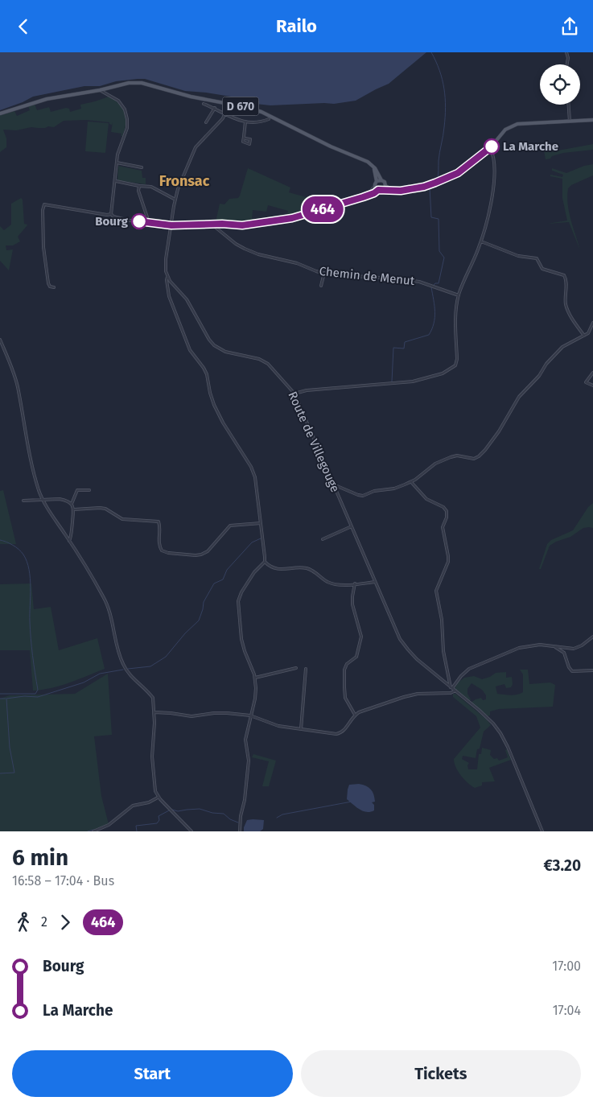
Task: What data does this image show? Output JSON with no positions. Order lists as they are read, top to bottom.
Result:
{
  "streets": {
    "main road": ["D 670"],
    "street": ["Chemin de Menut", "Route de Villegouge"]
  },
  "districts": ["Fronsac"],
  "places": ["La Marche", "Bourg"],
  "lines": ["bus line 464"],
  "page": {
    "header": "Railo",
    "on_map": "464",
    "heading": ["6 min", "16:58 – 17:04 · Bus", "€3.20"],
    "legs": ["2", "464"],
    "list": [
      {
        "name": "Bourg",
        "value": "17:00"
      },
      {
        "name": "La Marche",
        "value": "17:04"
      }
    ],
    "buttons": ["Start", "Tickets"]
  }
}
